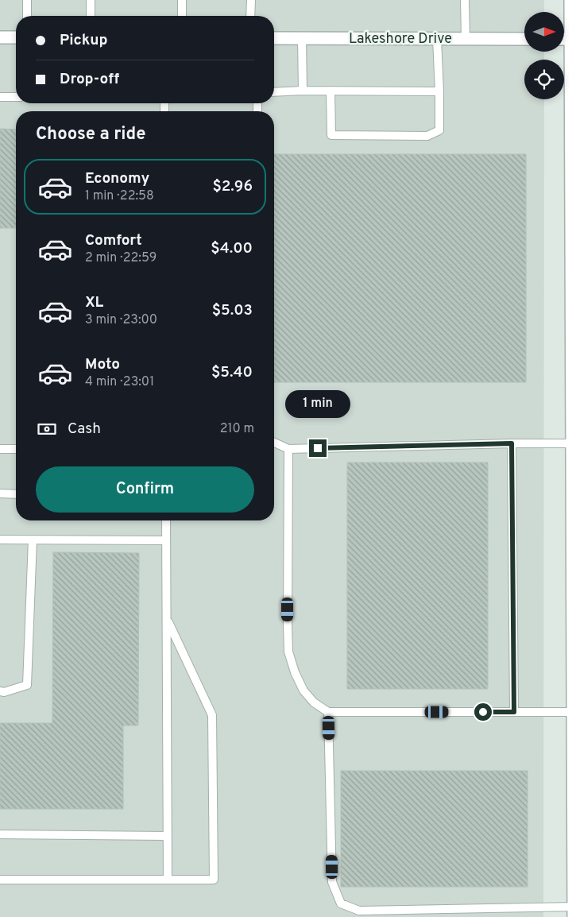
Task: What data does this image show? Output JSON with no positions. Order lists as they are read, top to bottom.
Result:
{
  "streets": {
    "street": ["Lakeshore Drive"]
  },
  "north": "right",
  "page": {
    "banner": ["Pickup", "Drop-off"],
    "heading": "Choose a ride",
    "list": [
      {
        "name": "Economy",
        "note": "1 min · 22:58",
        "value": "$2.96"
      },
      {
        "name": "Comfort",
        "note": "2 min · 22:59",
        "value": "$4.00"
      },
      {
        "name": "XL",
        "note": "3 min · 23:00",
        "value": "$5.03"
      },
      {
        "name": "Moto",
        "note": "4 min · 23:01",
        "value": "$5.40"
      }
    ],
    "bubble": "1 min",
    "pay": ["Cash", "210 m"],
    "buttons": "Confirm"
  }
}
